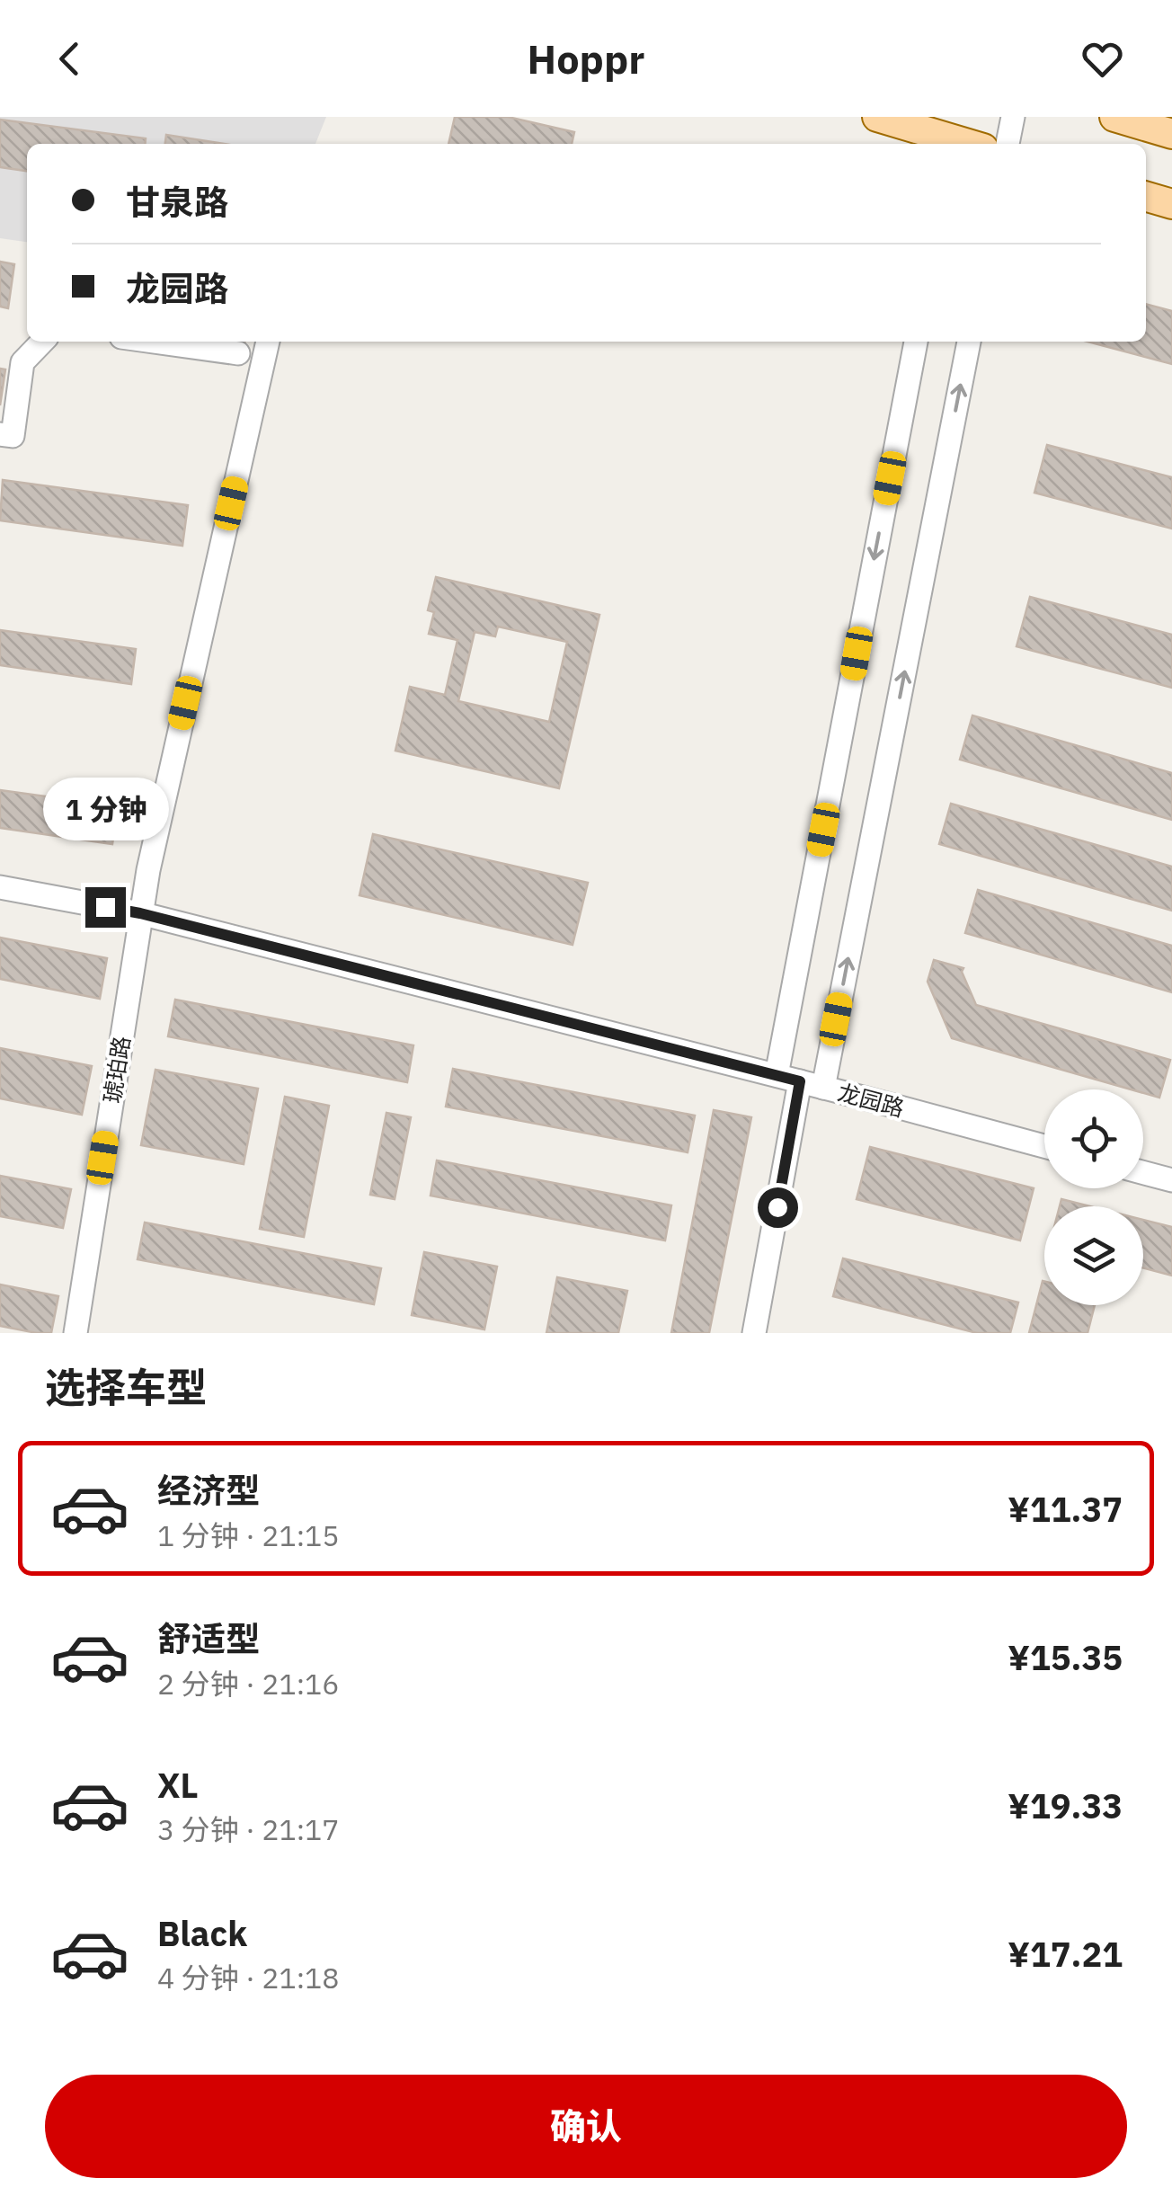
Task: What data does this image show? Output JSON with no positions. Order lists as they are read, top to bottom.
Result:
{
  "streets": {
    "street": ["琥珀路", "龙园路"]
  },
  "crossings": [
    ["琥珀路", "龙园路"]
  ],
  "page": {
    "header": "Hoppr",
    "banner": ["甘泉路", "龙园路"],
    "bubble": "1 分钟",
    "heading": "选择车型",
    "list": [
      {
        "name": "经济型",
        "note": "1 分钟 · 21:15",
        "value": "¥11.37"
      },
      {
        "name": "舒适型",
        "note": "2 分钟 · 21:16",
        "value": "¥15.35"
      },
      {
        "name": "XL",
        "note": "3 分钟 · 21:17",
        "value": "¥19.33"
      },
      {
        "name": "Black",
        "note": "4 分钟 · 21:18",
        "value": "¥17.21"
      }
    ],
    "buttons": "确认"
  }
}
